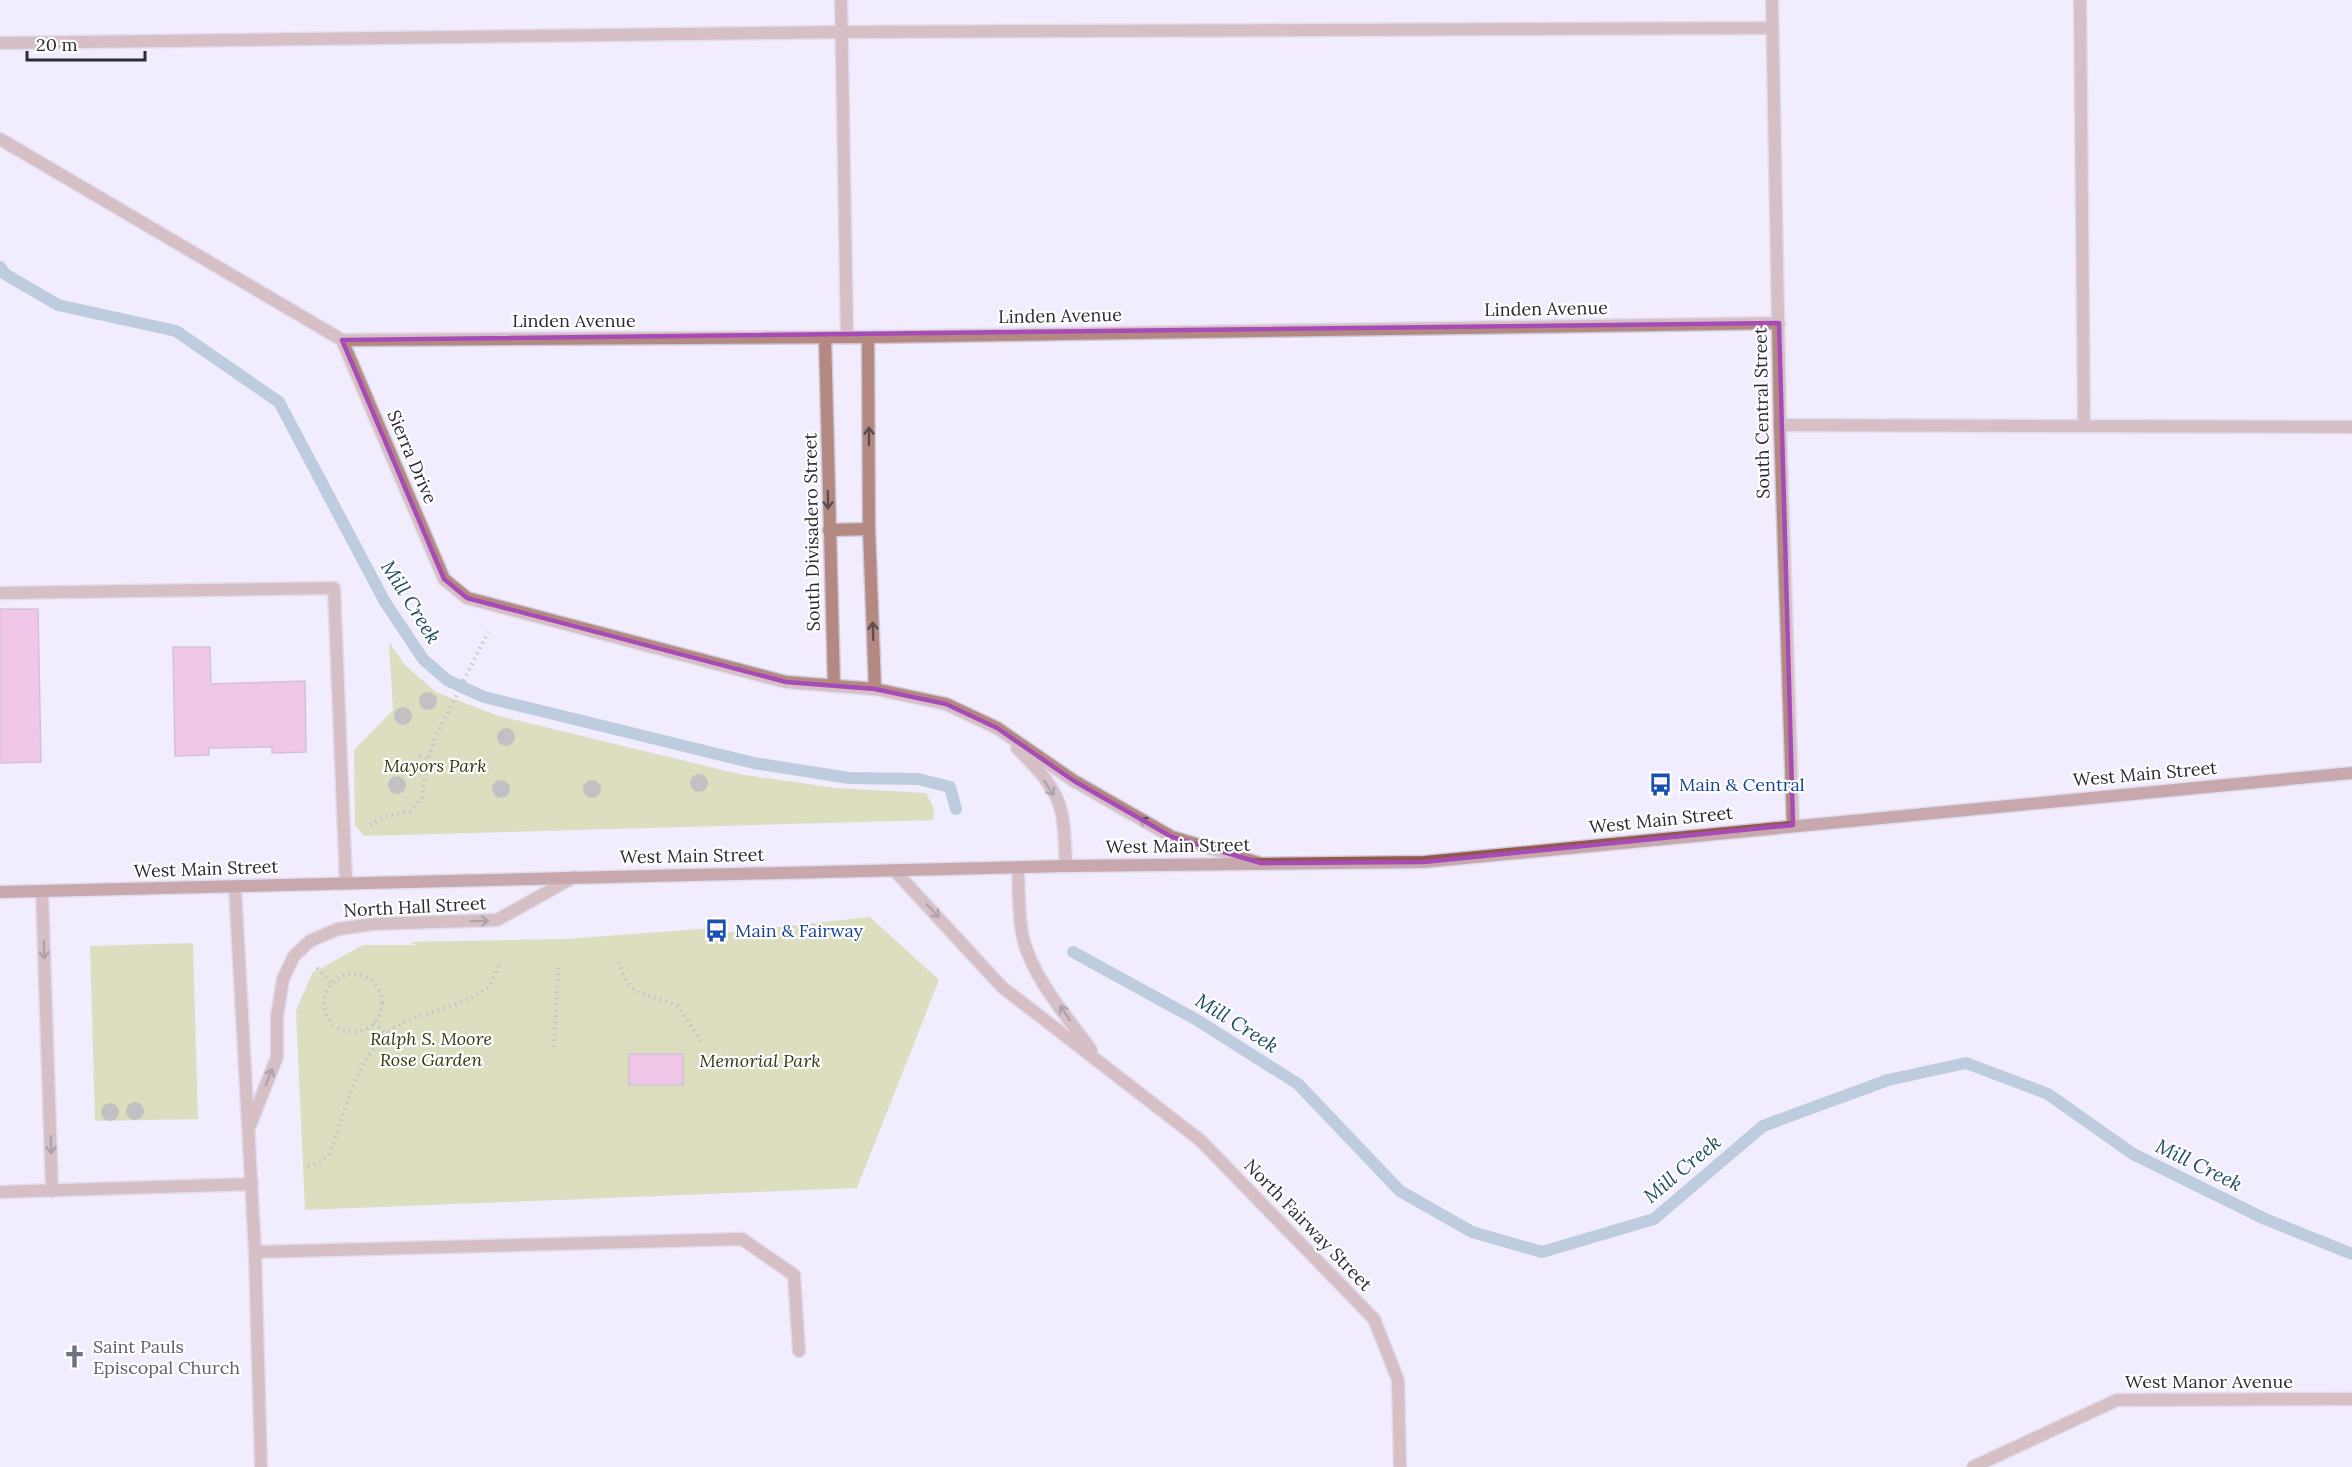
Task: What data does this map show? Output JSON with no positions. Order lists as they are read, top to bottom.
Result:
{
  "streets": {
    "street": [
      "Linden Avenue",
      "South Central Street",
      "Sierra Drive",
      "South Divisadero Street",
      "West Main Street",
      "North Hall Street",
      "North Fairway Street",
      "West Manor Avenue"
    ]
  },
  "crossings": [
    ["Linden Avenue", "South Central Street"],
    ["Linden Avenue", "Sierra Drive"],
    ["Linden Avenue", "South Divisadero Street"],
    ["South Central Street", "West Main Street"],
    ["Sierra Drive", "South Divisadero Street"],
    ["West Main Street", "North Hall Street"],
    ["West Main Street", "North Fairway Street"]
  ],
  "one_way": ["North Hall Street"],
  "water": ["Mill Creek"],
  "parks": ["Mayors Park", "Ralph S. Moore Rose Garden", "Memorial Park"],
  "places": {
    "bus stop": ["Main & Central", "Main & Fairway"],
    "church": ["Saint Pauls Episcopal Church"]
  },
  "scale_bar": "20 m"
}
